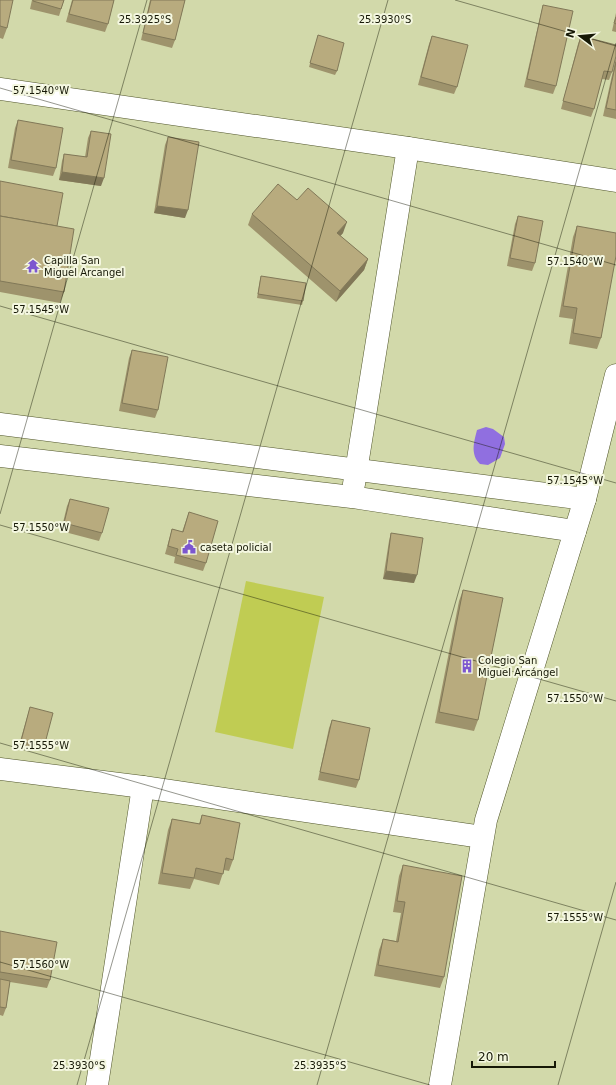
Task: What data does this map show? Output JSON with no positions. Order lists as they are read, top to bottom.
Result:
{
  "places": {
    "temple": ["Capilla San Miguel Arcangel"],
    "public building": ["caseta policial"],
    "building": ["Colegio San Miguel Arcángel"]
  },
  "scale_bar": "20 m",
  "north": "left",
  "coordinates": [
    "25.3925°S",
    "25.3930°S",
    "57.1540°W",
    "57.1545°W",
    "57.1550°W",
    "57.1555°W",
    "57.1560°W",
    "25.3935°S"
  ]
}
